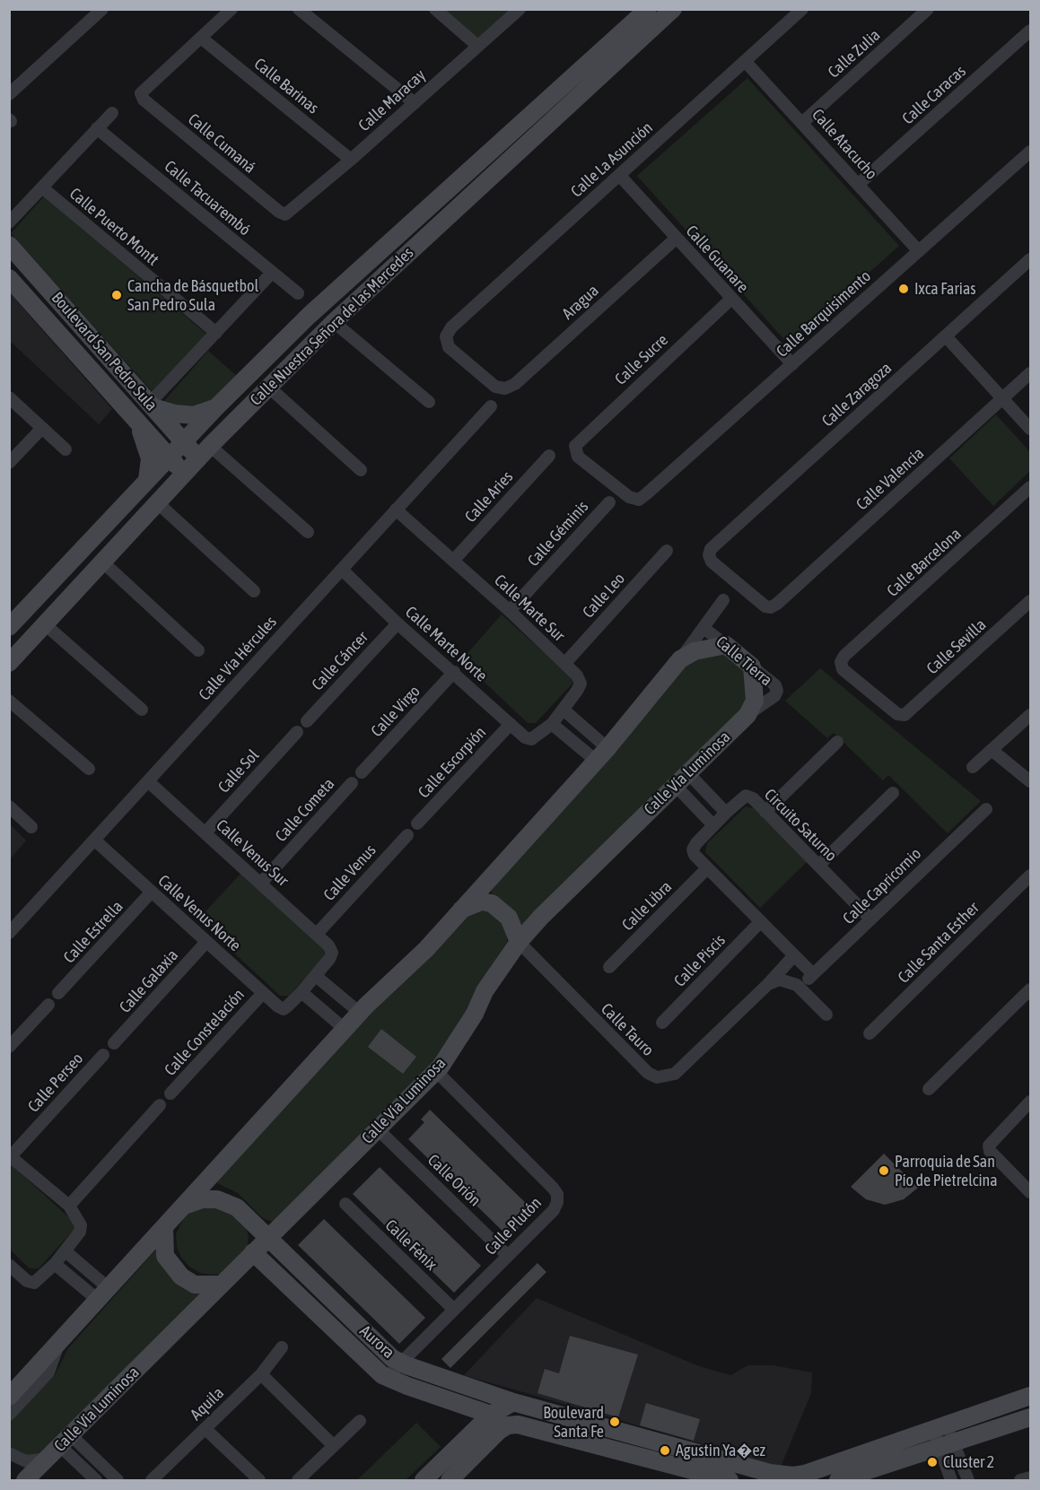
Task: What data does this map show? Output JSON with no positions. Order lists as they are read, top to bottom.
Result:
{
  "streets": {
    "street": [
      "Calle Zulia",
      "Calle Barinas",
      "Calle Caracas",
      "Calle Maracay",
      "Calle Cumaná",
      "Calle Atacucho",
      "Calle La Asunción",
      "Calle Tacuarembó",
      "Calle Puerto Montt",
      "Calle Guanare",
      "Aragua",
      "Calle Barquisimento",
      "Calle Nuestra Señora de las Mercedes",
      "Boulevard San Pedro Sula",
      "Calle Sucre",
      "Calle Zaragoza",
      "Calle Valencia",
      "Calle Aries",
      "Calle Géminis",
      "Calle Barcelona",
      "Calle Leo",
      "Calle Marte Sur",
      "Calle Marte Norte",
      "Calle Sevilla",
      "Calle Vía Hércules",
      "Calle Cáncer",
      "Calle Tierra",
      "Calle Virgo",
      "Calle Escorpión",
      "Calle Sol",
      "Calle Vía Luminosa",
      "Calle Cometa",
      "Circuito Saturno",
      "Calle Venus Sur",
      "Calle Venus",
      "Calle Capricornio",
      "Calle Libra",
      "Calle Venus Norte",
      "Calle Estrella",
      "Calle Santa Esther",
      "Calle Piscis",
      "Calle Galaxia",
      "Calle Tauro",
      "Calle Constelación",
      "Calle Perseo",
      "Calle Orión",
      "Calle Plutón",
      "Calle Fénix",
      "Aurora",
      "Aquila"
    ]
  },
  "crossings": [
    ["Calle Zulia", "Calle Atacucho"],
    ["Calle Barinas", "Calle Maracay"],
    ["Calle Barinas", "Calle Cumaná"],
    ["Calle Caracas", "Calle Atacucho"],
    ["Calle Maracay", "Calle Cumaná"],
    ["Calle Atacucho", "Calle La Asunción"],
    ["Calle Atacucho", "Calle Barquisimento"],
    ["Calle La Asunción", "Calle Guanare"],
    ["Calle La Asunción", "Aragua"],
    ["Calle Guanare", "Aragua"],
    ["Calle Guanare", "Calle Barquisimento"],
    ["Calle Guanare", "Calle Sucre"],
    ["Calle Barquisimento", "Calle Sucre"],
    ["Calle Nuestra Señora de las Mercedes", "Boulevard San Pedro Sula"],
    ["Calle Zaragoza", "Calle Valencia"],
    ["Calle Aries", "Calle Marte Sur"],
    ["Calle Géminis", "Calle Marte Sur"],
    ["Calle Barcelona", "Calle Sevilla"],
    ["Calle Leo", "Calle Marte Sur"],
    ["Calle Marte Sur", "Calle Marte Norte"],
    ["Calle Marte Sur", "Calle Vía Hércules"],
    ["Calle Marte Norte", "Calle Vía Hércules"],
    ["Calle Marte Norte", "Calle Cáncer"],
    ["Calle Marte Norte", "Calle Virgo"],
    ["Calle Marte Norte", "Calle Escorpión"],
    ["Calle Vía Hércules", "Calle Venus Sur"],
    ["Calle Vía Hércules", "Calle Venus Norte"],
    ["Calle Tierra", "Calle Vía Luminosa"],
    ["Calle Sol", "Calle Venus Sur"],
    ["Calle Vía Luminosa", "Calle Tauro"],
    ["Calle Vía Luminosa", "Calle Orión"],
    ["Calle Vía Luminosa", "Calle Plutón"],
    ["Calle Vía Luminosa", "Aurora"],
    ["Calle Cometa", "Calle Venus Sur"],
    ["Circuito Saturno", "Calle Capricornio"],
    ["Circuito Saturno", "Calle Libra"],
    ["Circuito Saturno", "Calle Piscis"],
    ["Circuito Saturno", "Calle Tauro"],
    ["Calle Venus Sur", "Calle Venus"],
    ["Calle Venus Norte", "Calle Estrella"],
    ["Calle Venus Norte", "Calle Galaxia"],
    ["Calle Venus Norte", "Calle Constelación"],
    ["Calle Orión", "Calle Plutón"],
    ["Calle Plutón", "Calle Fénix"],
    ["Calle Plutón", "Aurora"]
  ],
  "places": [
    "Ixca Farias",
    "Cancha de Básquetbol San Pedro Sula",
    "Parroquia de San Pío de Pietrelcina",
    "Boulevard Santa Fe",
    "Agustin Ya�ez",
    "Cluster 2"
  ]
}
